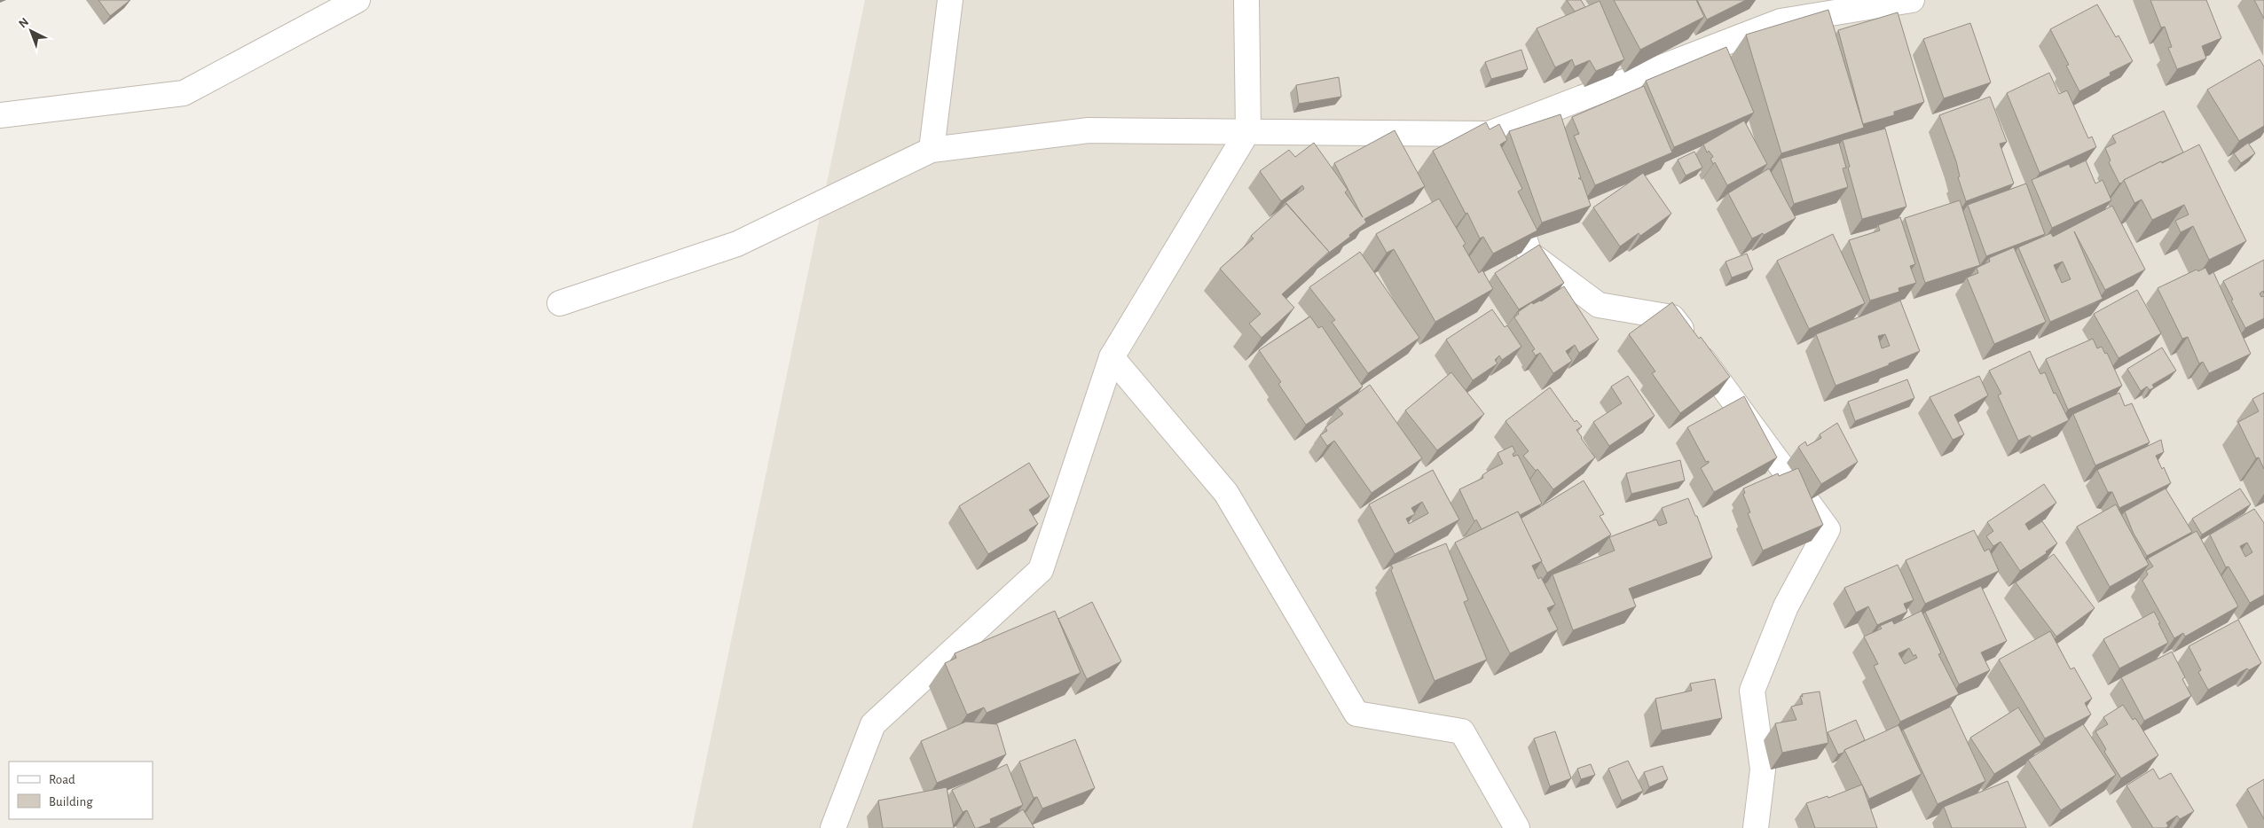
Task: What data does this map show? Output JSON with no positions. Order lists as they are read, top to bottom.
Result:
{
  "legend": ["Road", "Building"],
  "north": "top left"
}
